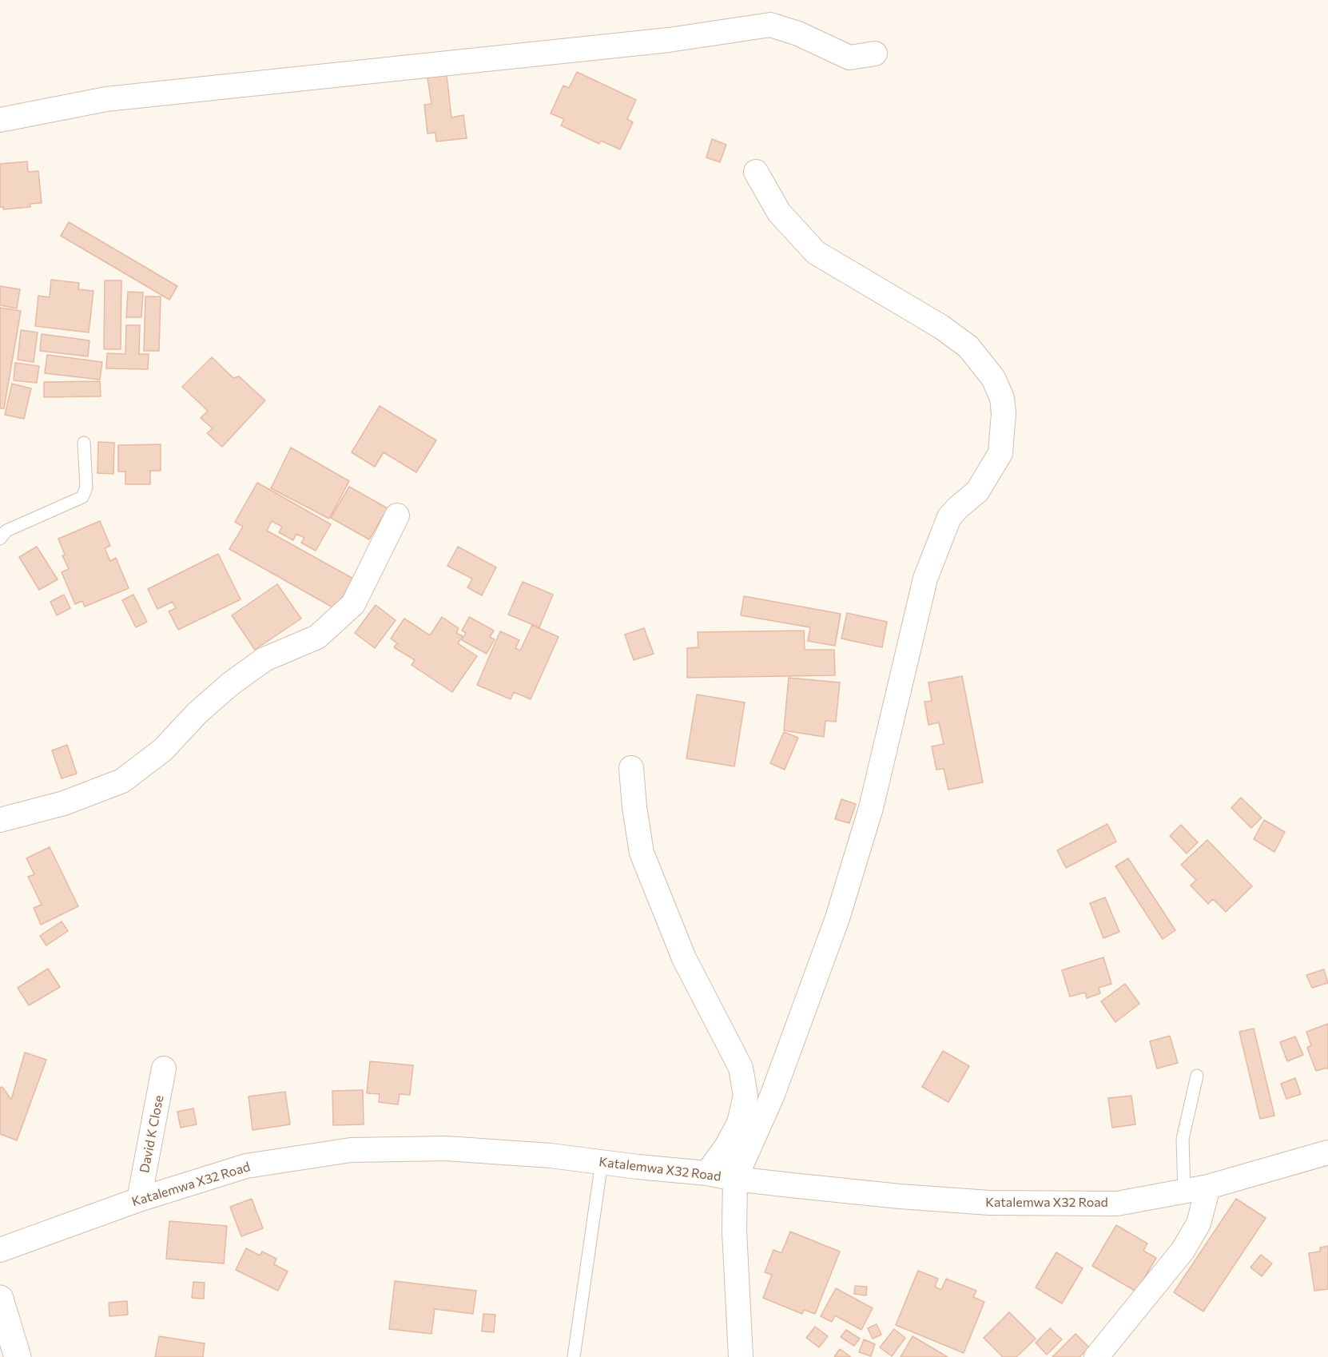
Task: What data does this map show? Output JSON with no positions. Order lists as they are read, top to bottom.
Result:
{
  "streets": {
    "street": ["David K Close", "Katalemwa X32 Road"]
  },
  "crossings": [
    ["David K Close", "Katalemwa X32 Road"]
  ]
}
